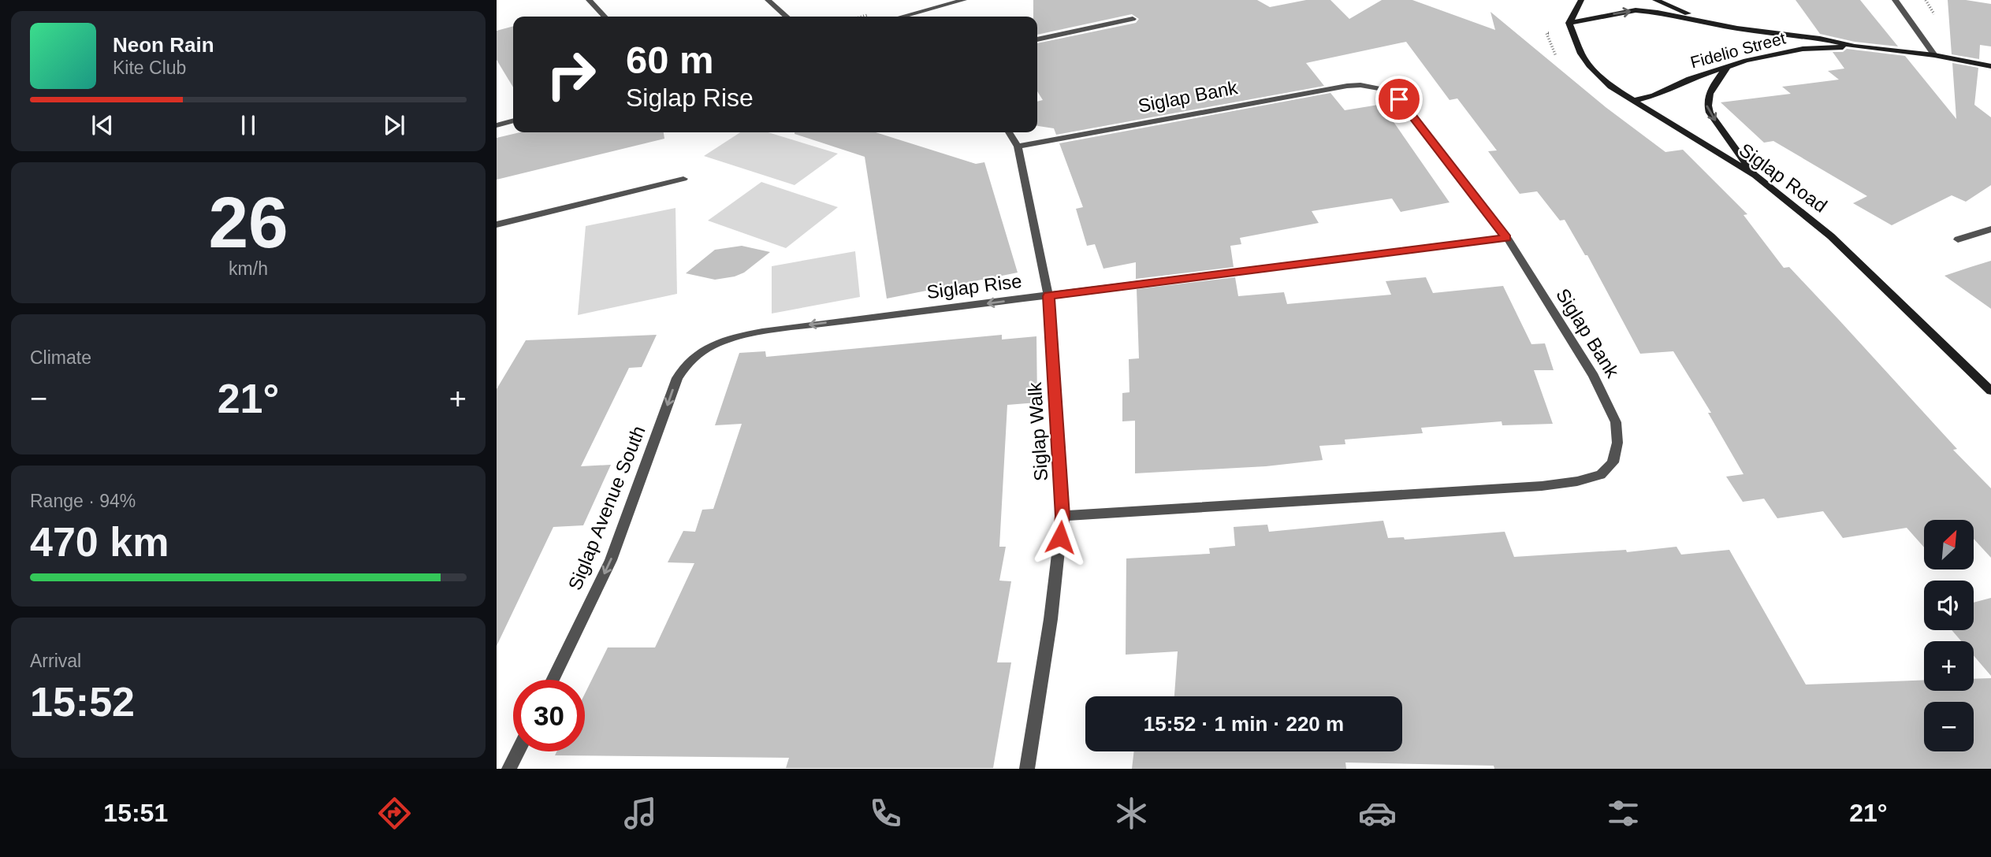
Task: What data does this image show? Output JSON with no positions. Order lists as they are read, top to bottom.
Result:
{
  "streets": {
    "main road": ["Fidelio Street", "Siglap Road"],
    "street": [
      "Siglap Bank",
      "Siglap Rise",
      "Siglap Walk",
      "Siglap Avenue South"
    ]
  },
  "crossings": [
    ["Fidelio Street", "Siglap Road"],
    ["Siglap Bank", "Siglap Rise"],
    ["Siglap Bank", "Siglap Walk"],
    ["Siglap Rise", "Siglap Walk"],
    ["Siglap Rise", "Siglap Avenue South"]
  ],
  "one_way": ["Siglap Rise", "Siglap Avenue South"],
  "north": "top right",
  "page": {
    "turn": ["60 m", "Siglap Rise"],
    "song": ["Neon Rain", "Kite Club"],
    "tile": [
      ["26", "km/h"],
      "Climate",
      ["Range · 94%", "470 km"],
      ["Arrival", "15:52"]
    ],
    "heat": ["−", "21°", "+"],
    "map_buttons": ["+", "−"],
    "limit": "30",
    "trip": "15:52 · 1 min · 220 m",
    "tabs": ["15:51", "21°"]
  }
}
